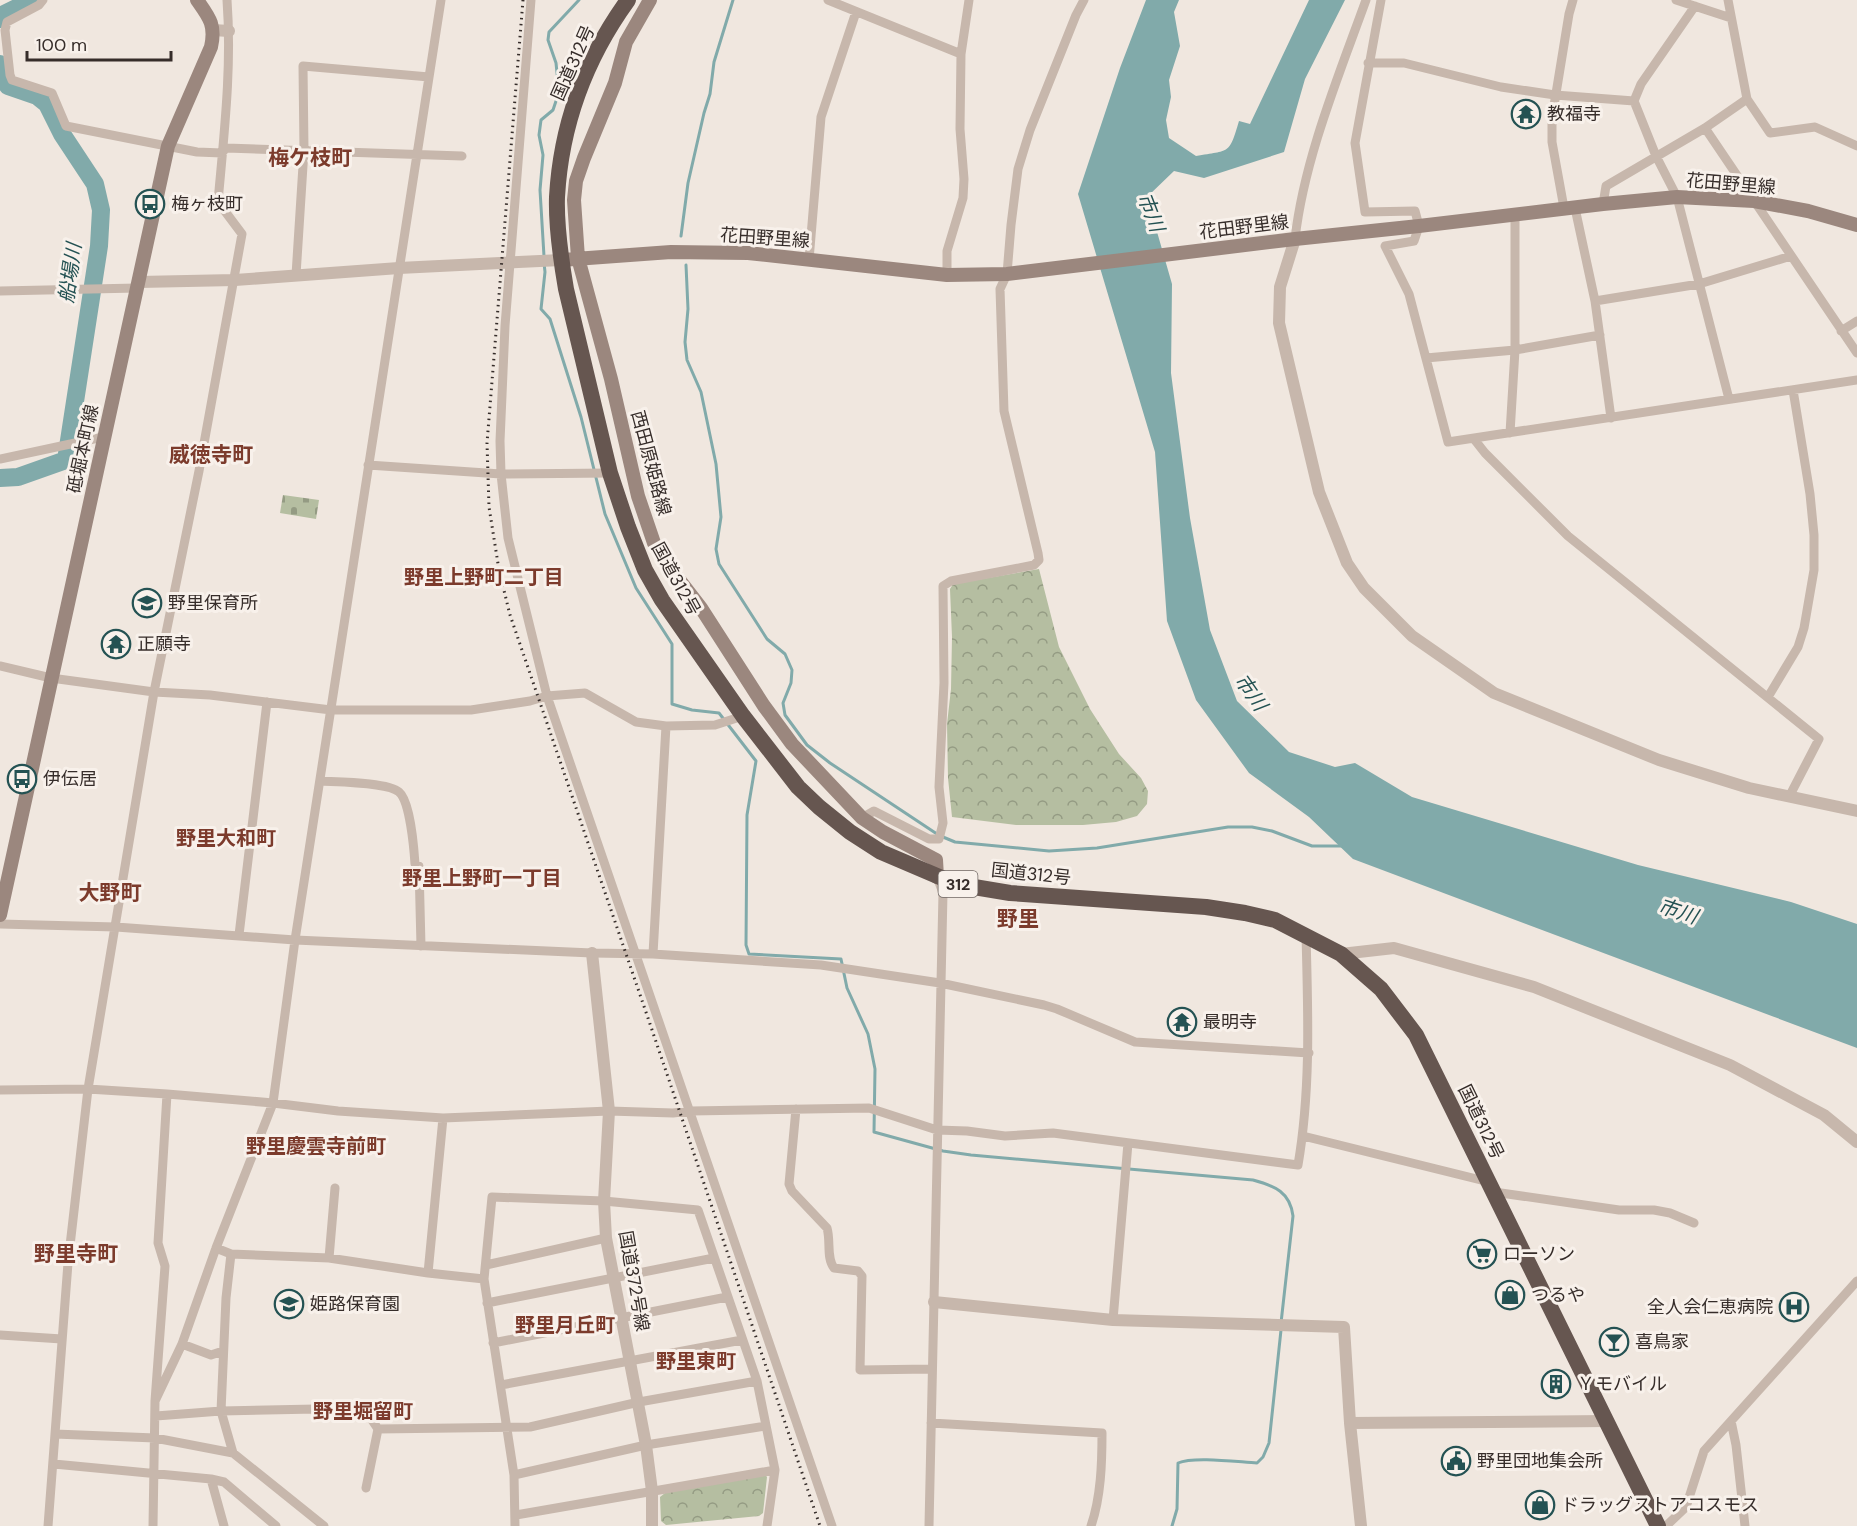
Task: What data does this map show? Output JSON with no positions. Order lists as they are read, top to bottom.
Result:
{
  "streets": {
    "highway": ["国道312号", "312"],
    "main road": ["花田野里線", "砥堀本町線", "西田原姫路線"],
    "street": ["国道372号線"]
  },
  "crossings": [
    ["国道312号", "花田野里線"],
    ["国道312号", "西田原姫路線"],
    ["花田野里線", "西田原姫路線"]
  ],
  "districts": [
    "梅ケ枝町",
    "威徳寺町",
    "野里上野町二丁目",
    "野里大和町",
    "野里上野町一丁目",
    "大野町",
    "野里",
    "野里慶雲寺前町",
    "野里寺町",
    "野里月丘町",
    "野里東町",
    "野里堀留町"
  ],
  "water": ["市川", "船場川"],
  "places": {
    "temple": ["教福寺", "正願寺", "最明寺"],
    "bus stop": ["梅ヶ枝町", "伊伝居"],
    "school or university": ["野里保育所", "姫路保育園"],
    "supermarket": ["ローソン"],
    "shop": ["つるや", "ドラッグストアコスモス"],
    "hospital": ["全人会仁恵病院"],
    "bar": ["喜鳥家"],
    "building": ["Ｙモバイル"],
    "public building": ["野里団地集会所"]
  },
  "scale_bar": "100 m"
}
